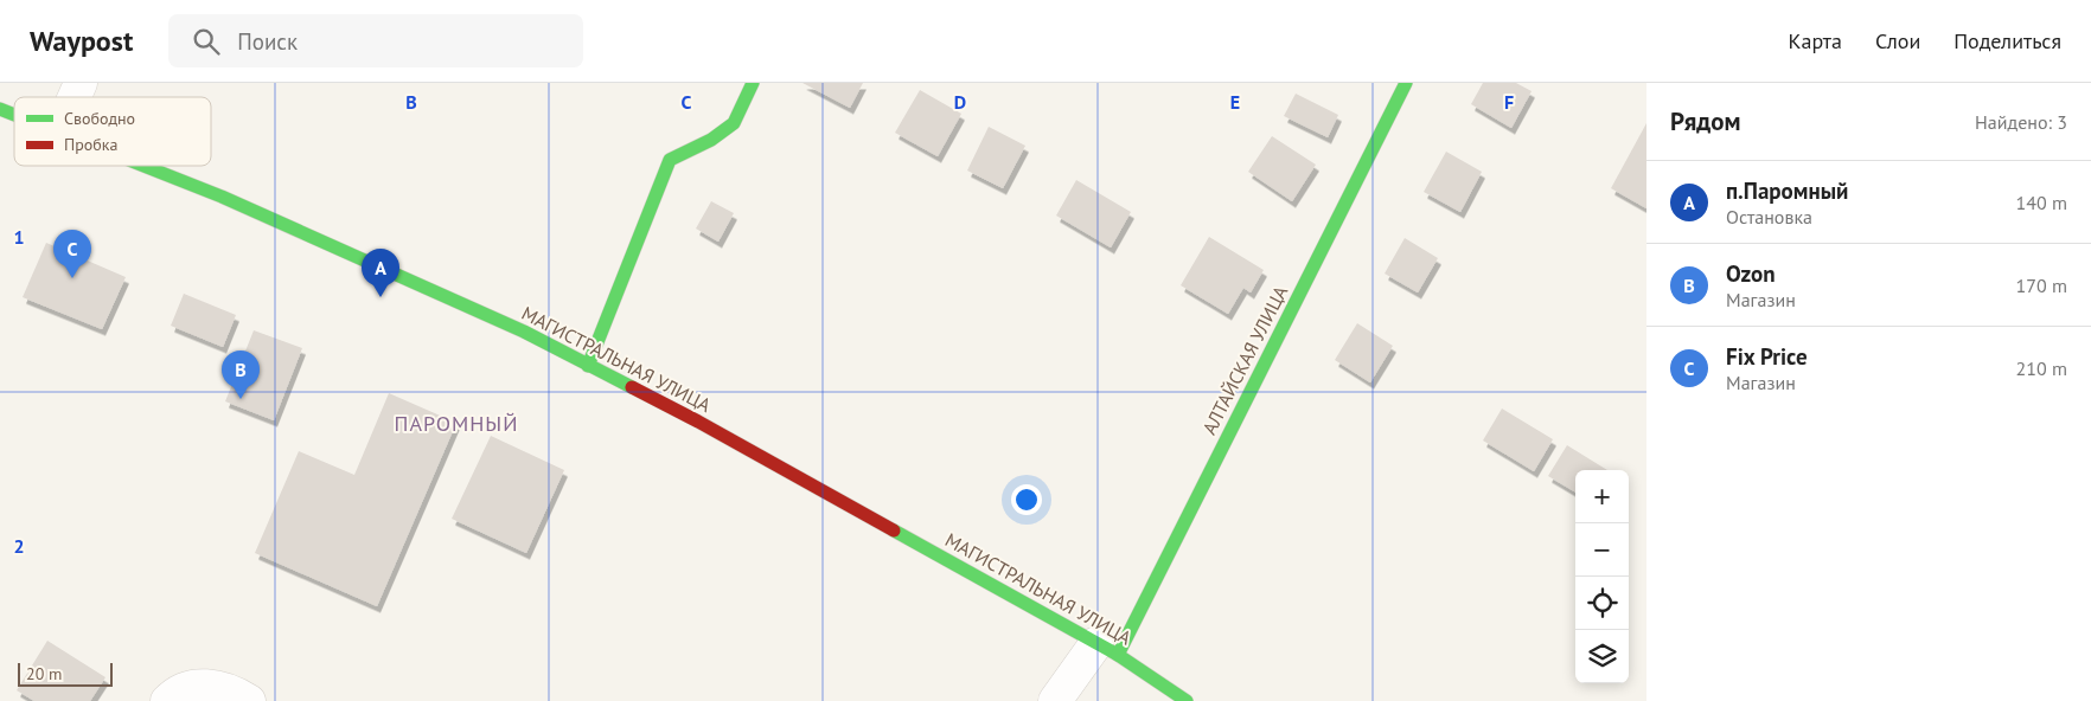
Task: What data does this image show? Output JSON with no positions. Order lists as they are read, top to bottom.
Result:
{
  "streets": {
    "street": ["МАГИСТРАЛЬНАЯ УЛИЦА", "АЛТАЙСКАЯ УЛИЦА"]
  },
  "crossings": [
    ["МАГИСТРАЛЬНАЯ УЛИЦА", "АЛТАЙСКАЯ УЛИЦА"]
  ],
  "districts": ["ПАРОМНЫЙ"],
  "legend": ["Свободно", "Пробка"],
  "scale_bar": "20 m",
  "page": {
    "header": "Waypost",
    "search": "Поиск",
    "nav": ["Карта", "Слои", "Поделиться"],
    "heading": ["Рядом", "Найдено: 3"],
    "list": [
      {
        "mark": "A",
        "name": "п.Паромный",
        "note": "Остановка",
        "value": "140 m"
      },
      {
        "mark": "B",
        "name": "Ozon",
        "note": "Магазин",
        "value": "170 m"
      },
      {
        "mark": "C",
        "name": "Fix Price",
        "note": "Магазин",
        "value": "210 m"
      }
    ],
    "pins": ["C", "A", "B"],
    "map_buttons": ["+", "−"],
    "scale": "20 m"
  },
  "grid": {
    "columns": [
      "B",
      "C",
      "D",
      "E",
      "F"
    ],
    "rows": ["1", "2"]
  }
}
